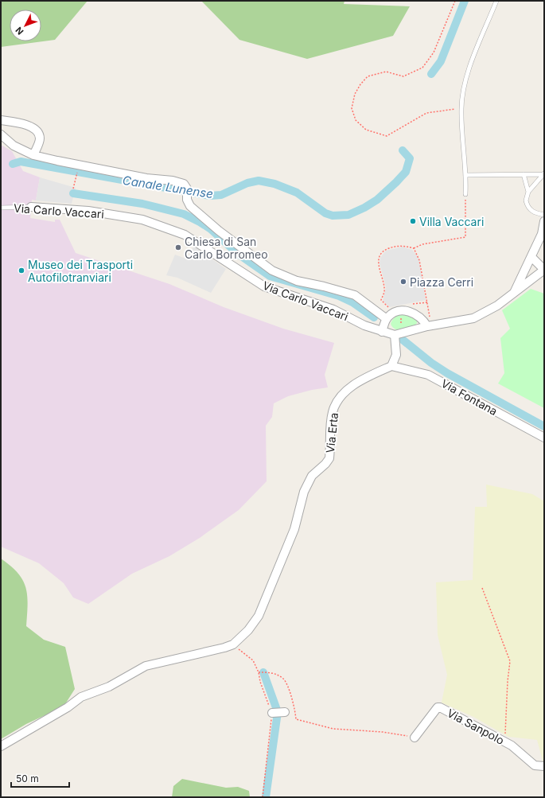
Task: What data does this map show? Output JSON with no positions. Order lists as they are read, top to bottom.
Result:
{
  "streets": {
    "street": [
      "Via Carlo Vaccari",
      "Via Fontana",
      "Via Erta",
      "Via Sanpolo"
    ]
  },
  "crossings": [
    ["Via Fontana", "Via Erta"]
  ],
  "water": ["Canale Lunense"],
  "places": [
    "Villa Vaccari",
    "Chiesa di San Carlo Borromeo",
    "Museo dei Trasporti Autofilotranviari",
    "Piazza Cerri"
  ],
  "scale_bar": "50 m",
  "north": "bottom left"
}
